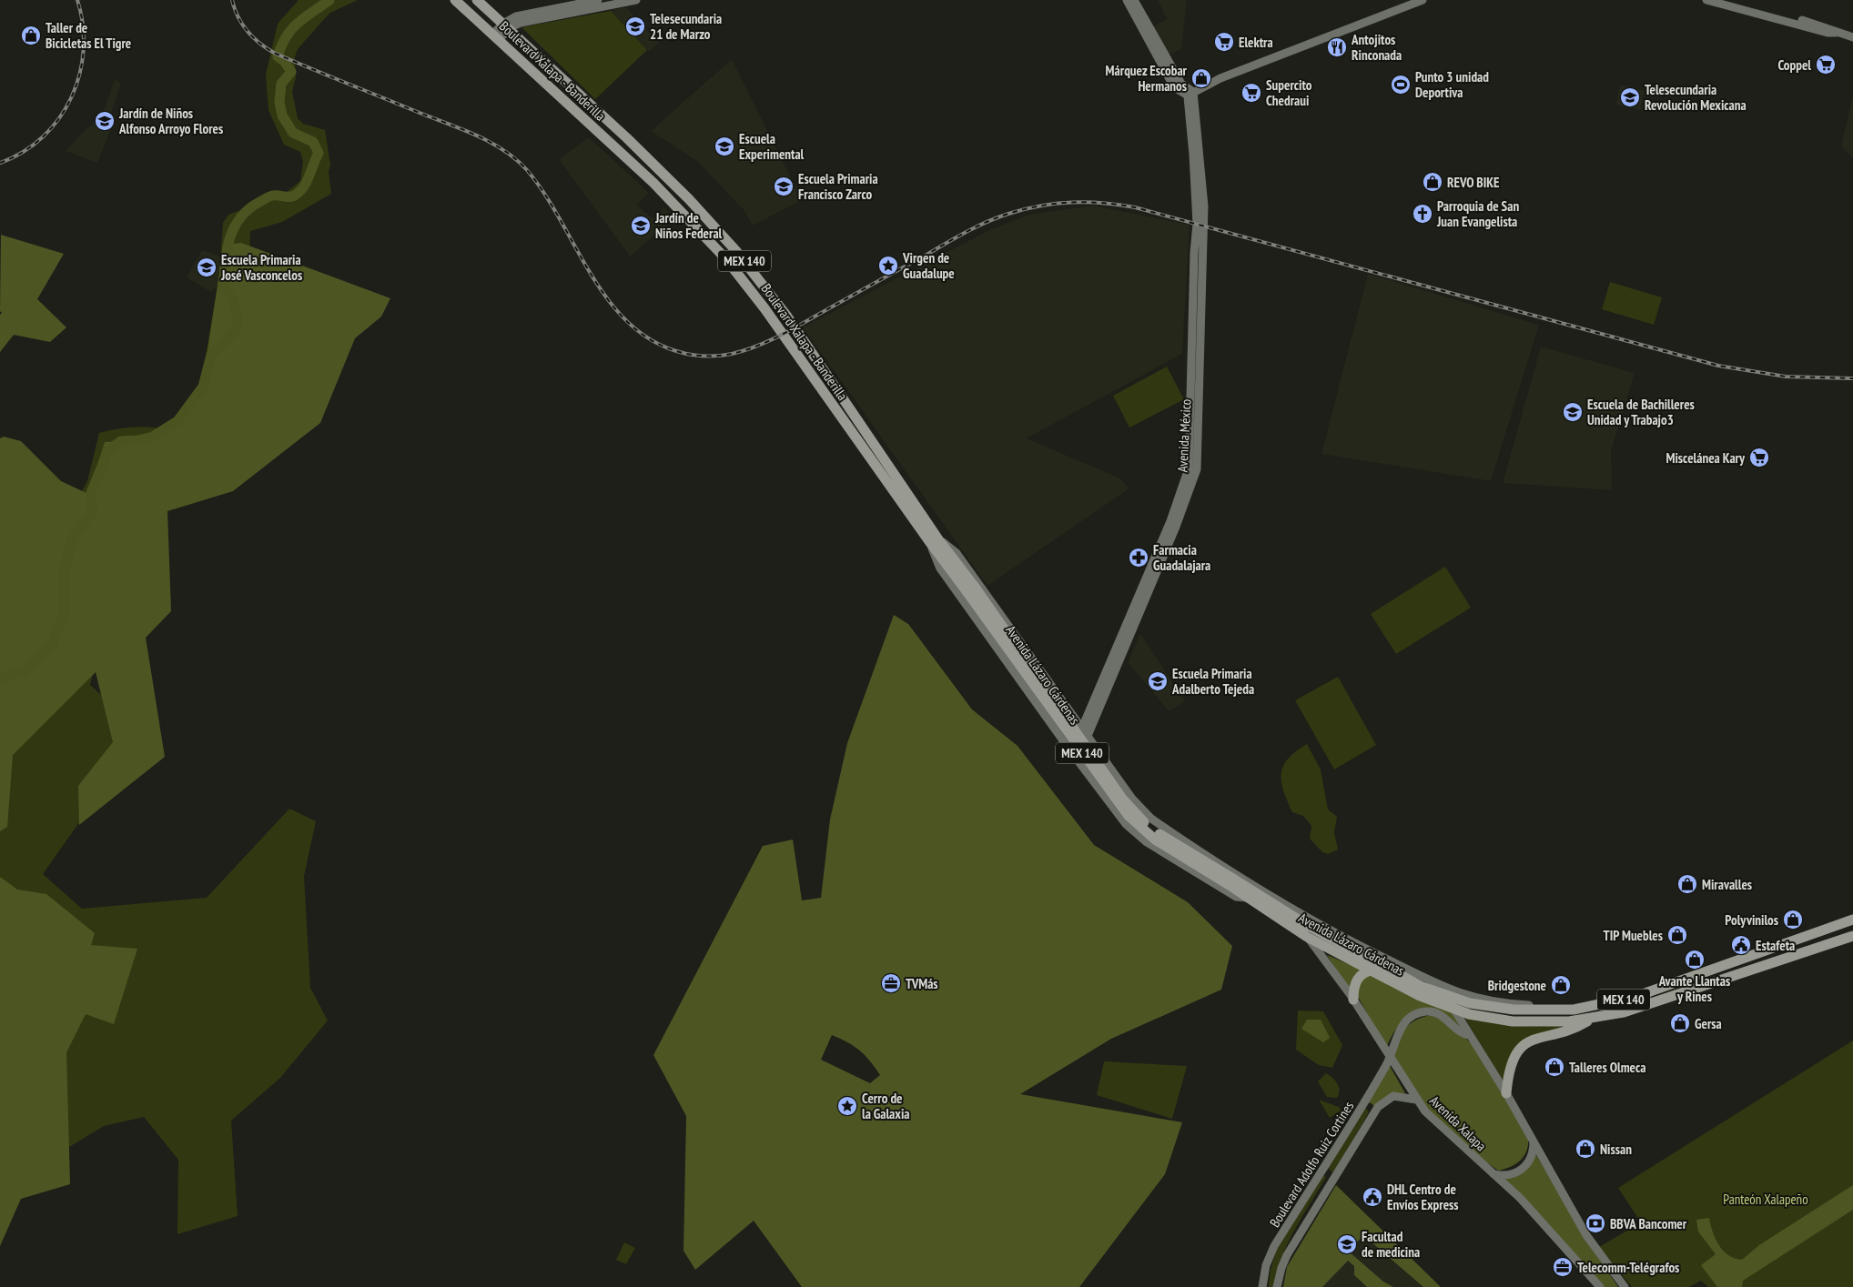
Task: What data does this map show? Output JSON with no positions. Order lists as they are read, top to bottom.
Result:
{
  "streets": {
    "highway": ["Boulevard Xalapa - Banderilla", "MEX 140", "Avenida Lázaro Cárdenas"],
    "main road": ["Avenida México", "Avenida Xalapa", "Boulevard Adolfo Ruiz Cortines"]
  },
  "crossings": [
    ["Boulevard Xalapa - Banderilla", "Avenida Lázaro Cárdenas"],
    ["Avenida Lázaro Cárdenas", "Avenida Xalapa"],
    ["Avenida Xalapa", "Boulevard Adolfo Ruiz Cortines"]
  ],
  "parks": ["Panteón Xalapeño"],
  "places": {
    "school or university": [
      "Telesecundaria 21 de Marzo",
      "Telesecundaria Revolución Mexicana",
      "Jardín de Niños Alfonso Arroyo Flores",
      "Escuela Experimental",
      "Escuela Primaria Francisco Zarco",
      "Jardín de Niños Federal",
      "Escuela Primaria José Vasconcelos",
      "Escuela de Bachilleres Unidad y Trabajo3",
      "Escuela Primaria Adalberto Tejeda",
      "Facultad de medicina"
    ],
    "shop": [
      "Taller de Bicicletas El Tigre",
      "Márquez Escobar Hermanos",
      "REVO BIKE",
      "Miravalles",
      "Polyvinilos",
      "TIP Muebles",
      "Avante Llantas y Rines",
      "Bridgestone",
      "Gersa",
      "Talleres Olmeca",
      "Nissan"
    ],
    "supermarket": [
      "Elektra",
      "Coppel",
      "Supercito Chedraui",
      "Miscelánea Kary"
    ],
    "restaurant": ["Antojitos Rinconada"],
    "sports": ["Punto 3 unidad Deportiva"],
    "church": ["Parroquia de San Juan Evangelista"],
    "place": ["Virgen de Guadalupe", "Cerro de la Galaxia"],
    "pharmacy": ["Farmacia Guadalajara"],
    "public building": ["Estafeta", "DHL Centro de Envíos Express"],
    "office": ["TVMás", "Telecomm-Telégrafos"],
    "bank": ["BBVA Bancomer"]
  }
}
